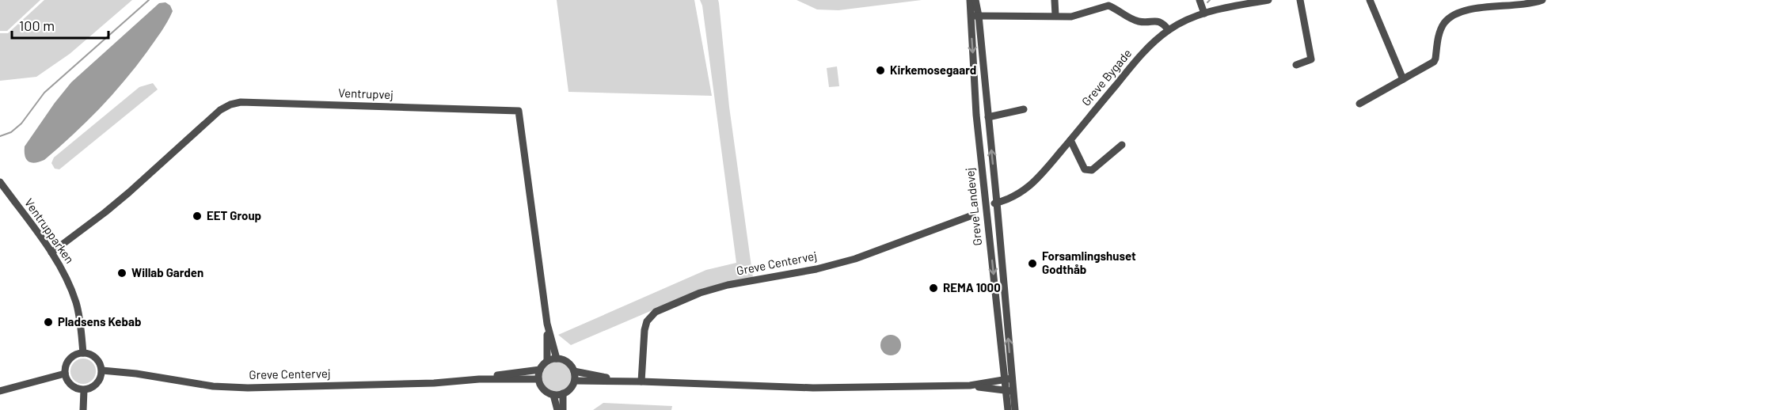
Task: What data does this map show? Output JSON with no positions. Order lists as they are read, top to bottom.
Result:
{
  "streets": {
    "street": [
      "Greve Bygade",
      "Ventrupvej",
      "Greve Landevej",
      "Ventrupparken",
      "Greve Centervej"
    ]
  },
  "crossings": [
    ["Greve Bygade", "Greve Landevej"],
    ["Ventrupvej", "Ventrupparken"],
    ["Ventrupvej", "Greve Centervej"],
    ["Ventrupparken", "Greve Centervej"]
  ],
  "places": [
    "Kirkemosegaard",
    "EET Group",
    "Forsamlingshuset Godthåb",
    "Willab Garden",
    "REMA 1000",
    "Pladsens Kebab"
  ],
  "scale_bar": "100 m"
}
